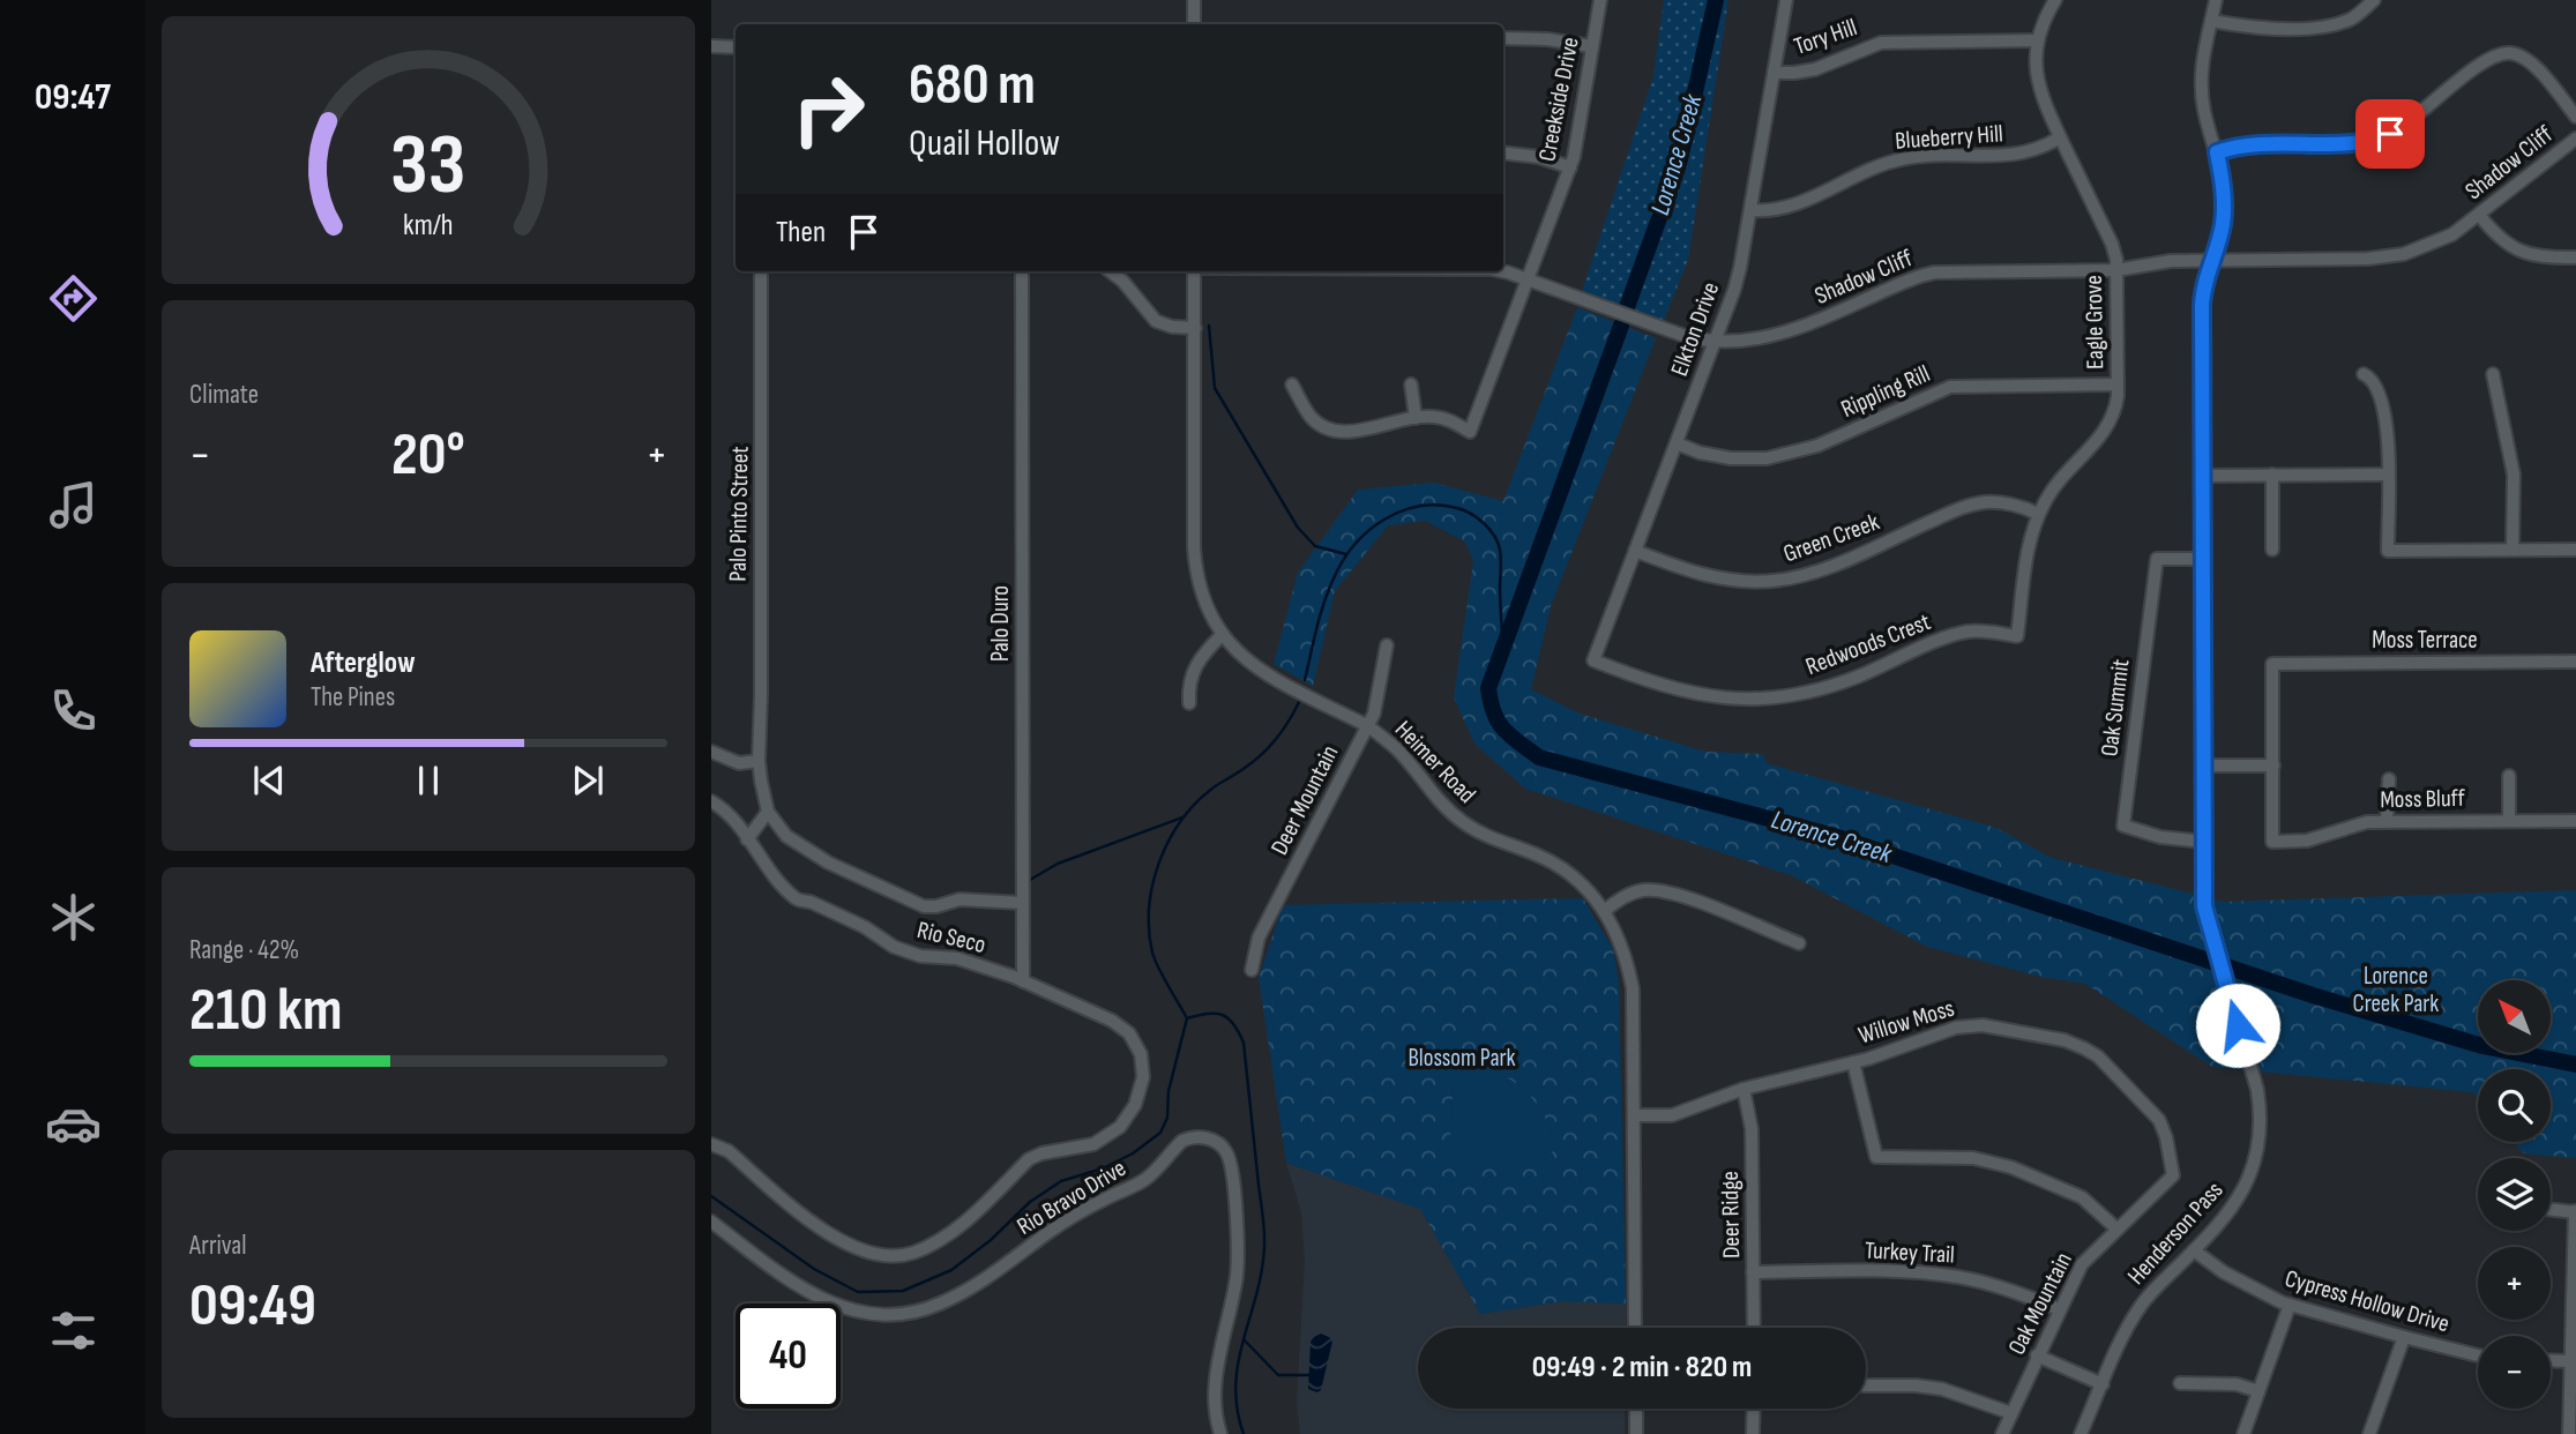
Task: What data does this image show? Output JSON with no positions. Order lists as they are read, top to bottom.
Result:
{
  "streets": {
    "street": [
      "Tory Hill",
      "Creekside Drive",
      "Blueberry Hill",
      "Shadow Cliff",
      "Eagle Grove",
      "Elkton Drive",
      "Rippling Rill",
      "Palo Pinto Street",
      "Green Creek",
      "Palo Duro",
      "Moss Terrace",
      "Redwoods Crest",
      "Oak Summit",
      "Heimer Road",
      "Moss Bluff",
      "Deer Mountain",
      "Rio Seco",
      "Willow Moss",
      "Rio Bravo Drive",
      "Deer Ridge",
      "Henderson Pass",
      "Turkey Trail",
      "Cypress Hollow Drive",
      "Oak Mountain"
    ]
  },
  "crossings": [
    ["Tory Hill", "Eagle Grove"],
    ["Tory Hill", "Elkton Drive"],
    ["Creekside Drive", "Shadow Cliff"],
    ["Blueberry Hill", "Eagle Grove"],
    ["Blueberry Hill", "Elkton Drive"],
    ["Shadow Cliff", "Eagle Grove"],
    ["Shadow Cliff", "Elkton Drive"],
    ["Shadow Cliff", "Henderson Pass"],
    ["Eagle Grove", "Rippling Rill"],
    ["Eagle Grove", "Green Creek"],
    ["Eagle Grove", "Redwoods Crest"],
    ["Elkton Drive", "Rippling Rill"],
    ["Elkton Drive", "Green Creek"],
    ["Elkton Drive", "Redwoods Crest"],
    ["Palo Duro", "Rio Seco"],
    ["Moss Terrace", "Moss Bluff"],
    ["Oak Summit", "Henderson Pass"],
    ["Heimer Road", "Deer Mountain"],
    ["Heimer Road", "Willow Moss"],
    ["Willow Moss", "Deer Ridge"],
    ["Willow Moss", "Oak Mountain"],
    ["Deer Ridge", "Turkey Trail"],
    ["Henderson Pass", "Cypress Hollow Drive"],
    ["Turkey Trail", "Oak Mountain"]
  ],
  "water": ["Lorence Creek"],
  "parks": ["Lorence Creek Park", "Blossom Park"],
  "north": "top left",
  "page": {
    "tabs": "09:47",
    "turn": ["680 m", "Quail Hollow"],
    "then": "Then",
    "tile": [
      "Climate",
      ["Range · 42%", "210 km"],
      ["Arrival", "09:49"]
    ],
    "heat": ["−", "20°", "+"],
    "song": ["Afterglow", "The Pines"],
    "map_buttons": ["+", "−"],
    "limit": "40",
    "trip": "09:49 · 2 min · 820 m",
    "gauge": ["33", "km/h"]
  }
}
